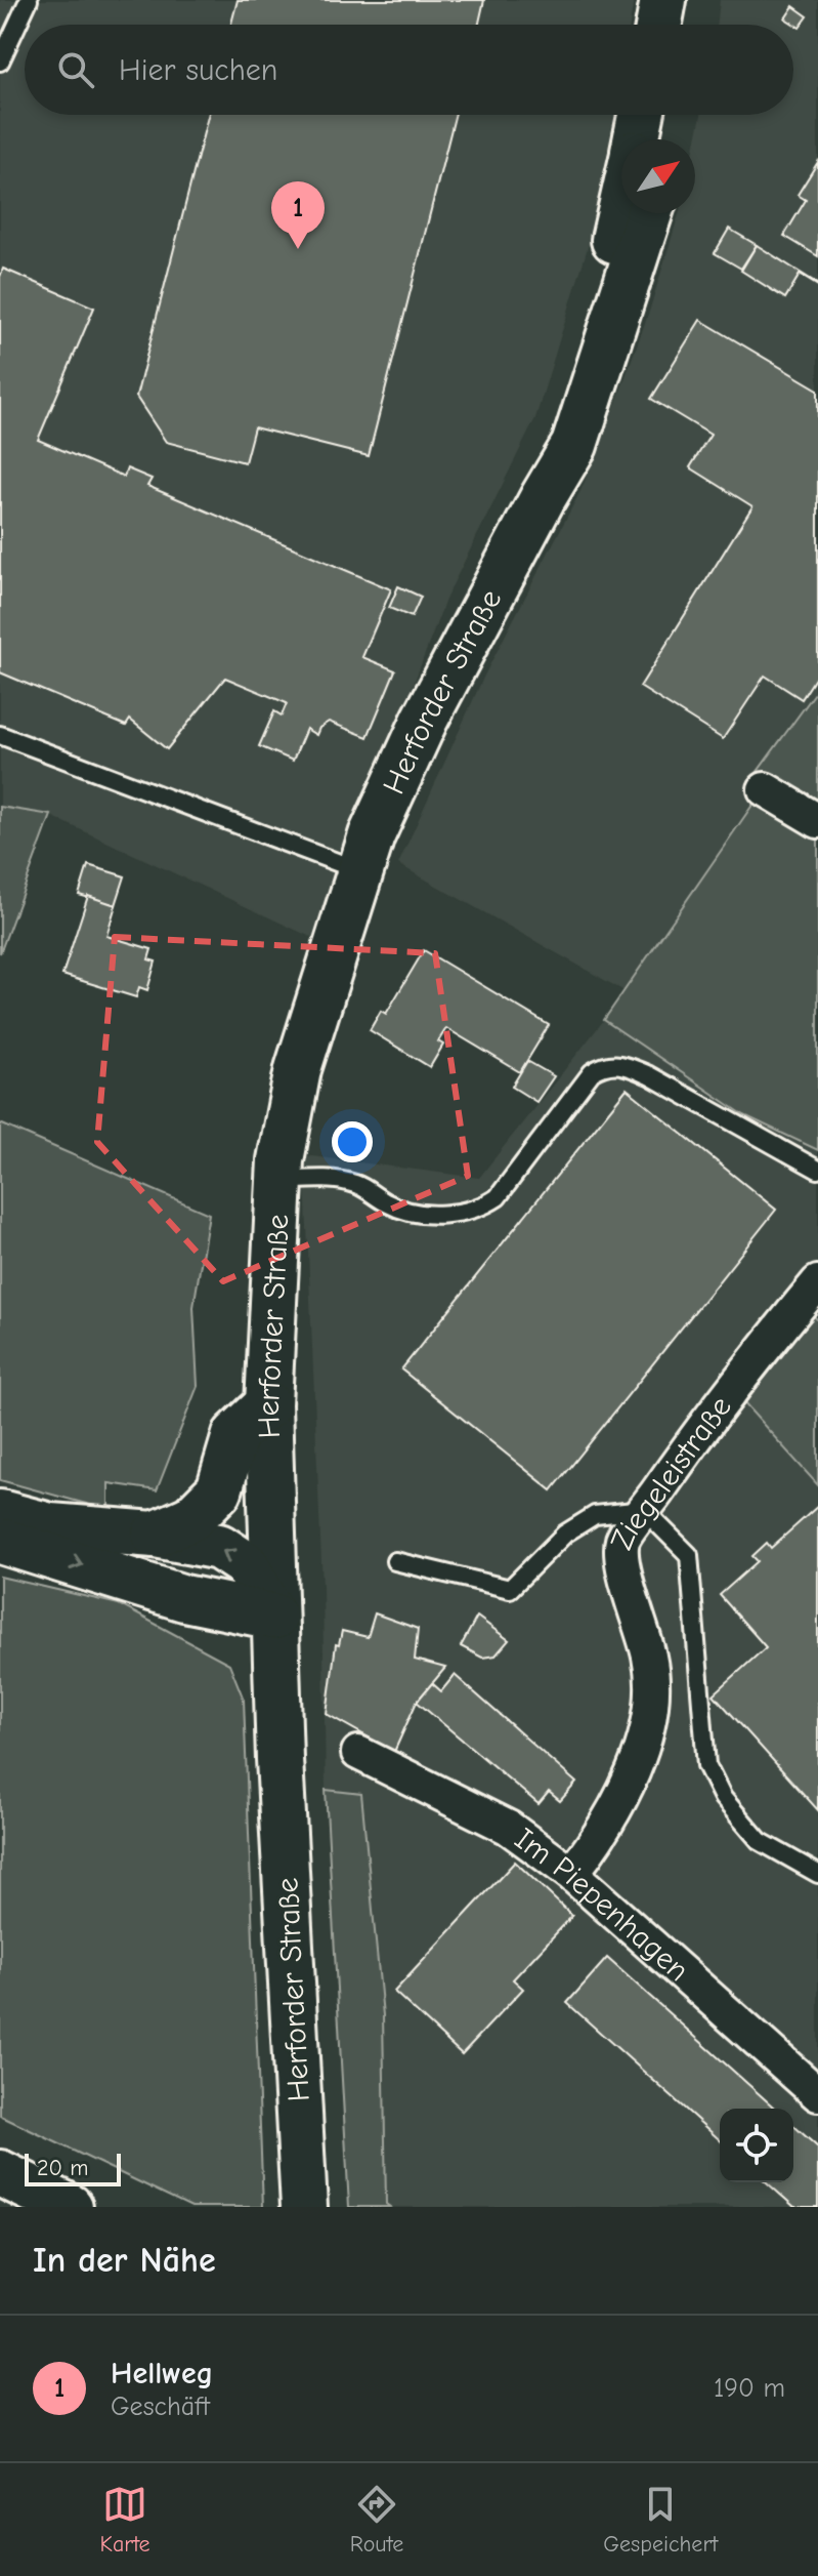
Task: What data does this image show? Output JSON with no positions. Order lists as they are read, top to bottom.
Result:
{
  "streets": {
    "main road": ["Herforder Straße"],
    "street": ["Ziegeleistraße", "Im Piepenhagen"]
  },
  "crossings": [
    ["Ziegeleistraße", "Im Piepenhagen"]
  ],
  "scale_bar": "20 m",
  "north": "top right",
  "page": {
    "search": "Hier suchen",
    "pins": "1",
    "scale": "20 m",
    "heading": "In der Nähe",
    "list": [
      {
        "mark": "1",
        "name": "Hellweg",
        "note": "Geschäft",
        "value": "190 m"
      }
    ],
    "nav": ["Karte", "Route", "Gespeichert"]
  }
}
